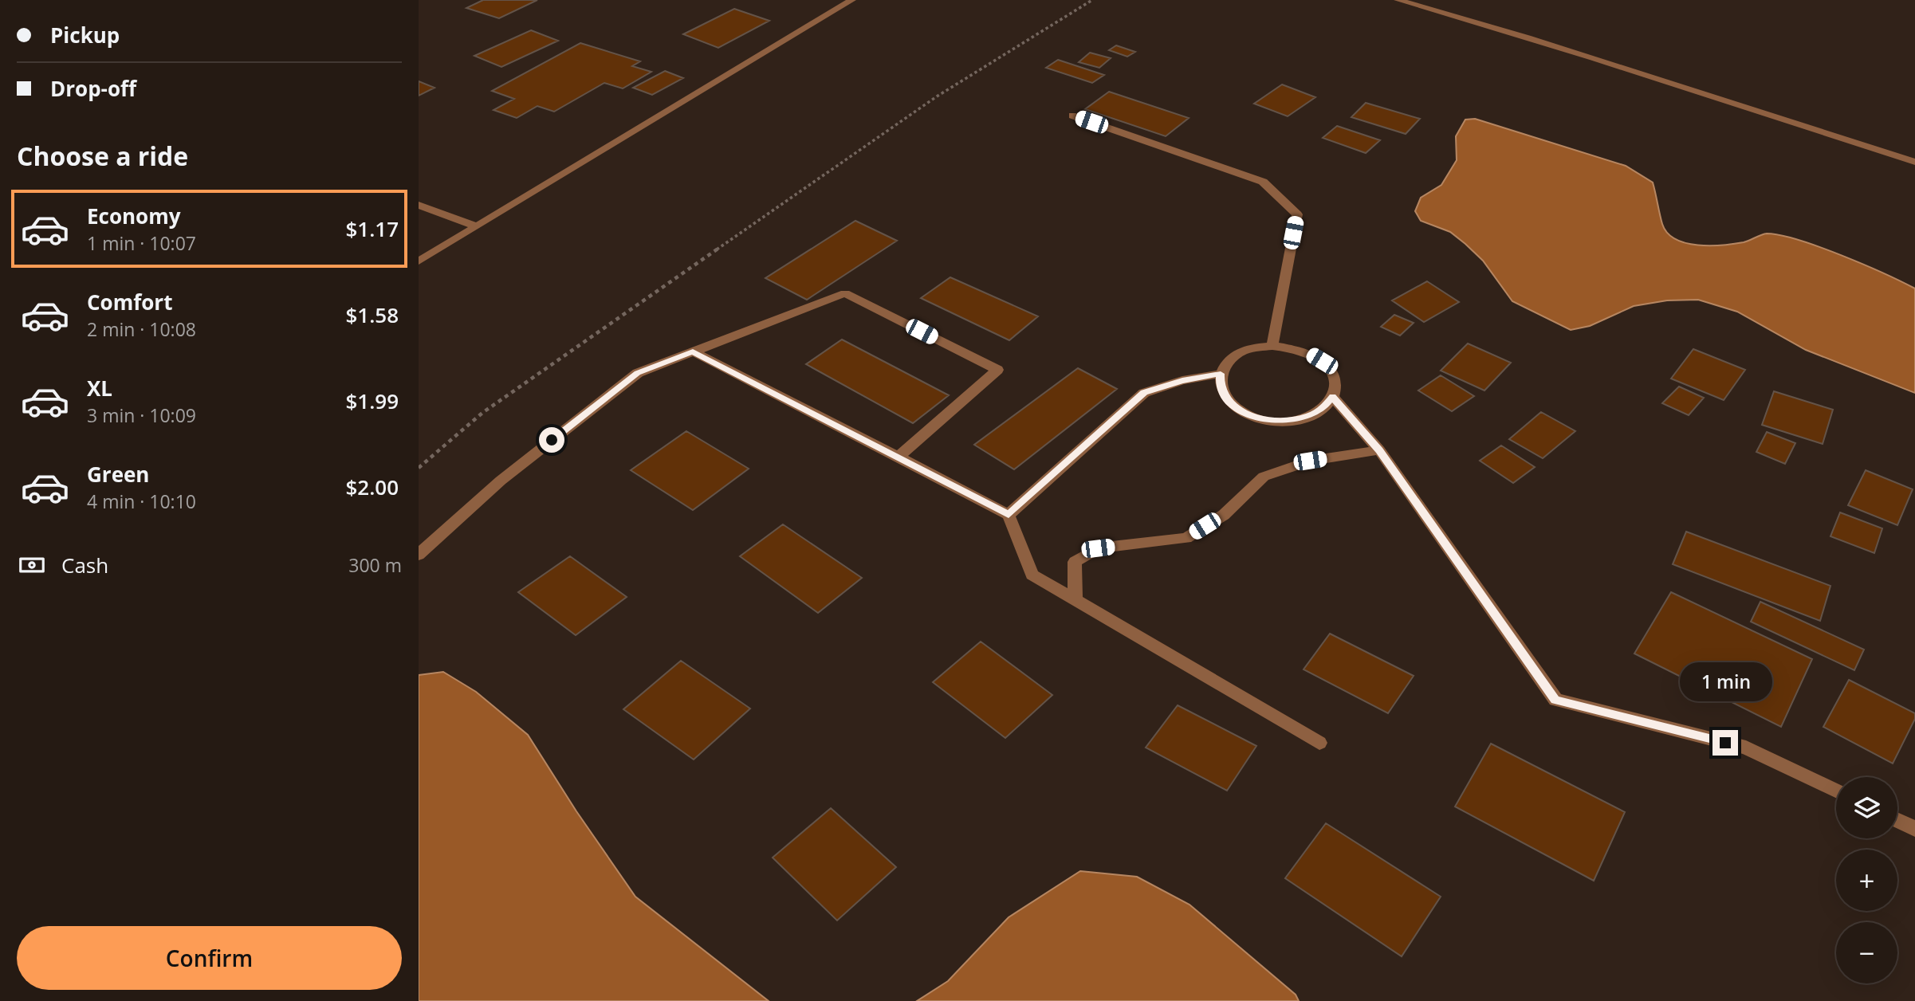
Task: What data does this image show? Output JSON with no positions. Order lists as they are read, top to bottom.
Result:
{
  "page": {
    "banner": ["Pickup", "Drop-off"],
    "heading": "Choose a ride",
    "list": [
      {
        "name": "Economy",
        "note": "1 min · 10:07",
        "value": "$1.17"
      },
      {
        "name": "Comfort",
        "note": "2 min · 10:08",
        "value": "$1.58"
      },
      {
        "name": "XL",
        "note": "3 min · 10:09",
        "value": "$1.99"
      },
      {
        "name": "Green",
        "note": "4 min · 10:10",
        "value": "$2.00"
      }
    ],
    "pay": ["Cash", "300 m"],
    "bubble": "1 min",
    "map_buttons": ["+", "−"],
    "buttons": "Confirm"
  }
}
